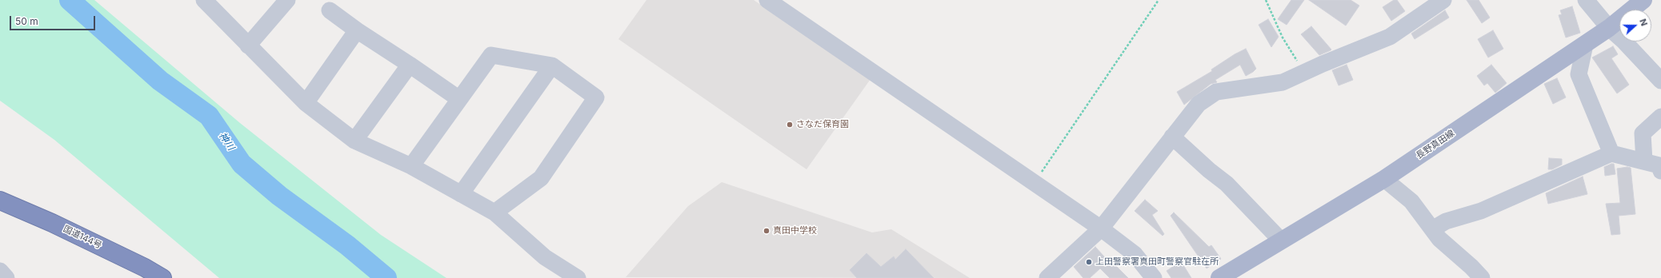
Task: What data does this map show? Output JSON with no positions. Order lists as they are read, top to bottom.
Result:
{
  "streets": {
    "highway": ["国道144号"],
    "main road": ["長野真田線"]
  },
  "water": ["神川"],
  "places": ["さなだ保育園", "真田中学校", "上田警察署真田町警察官駐在所"],
  "scale_bar": "50 m",
  "north": "right"
}
